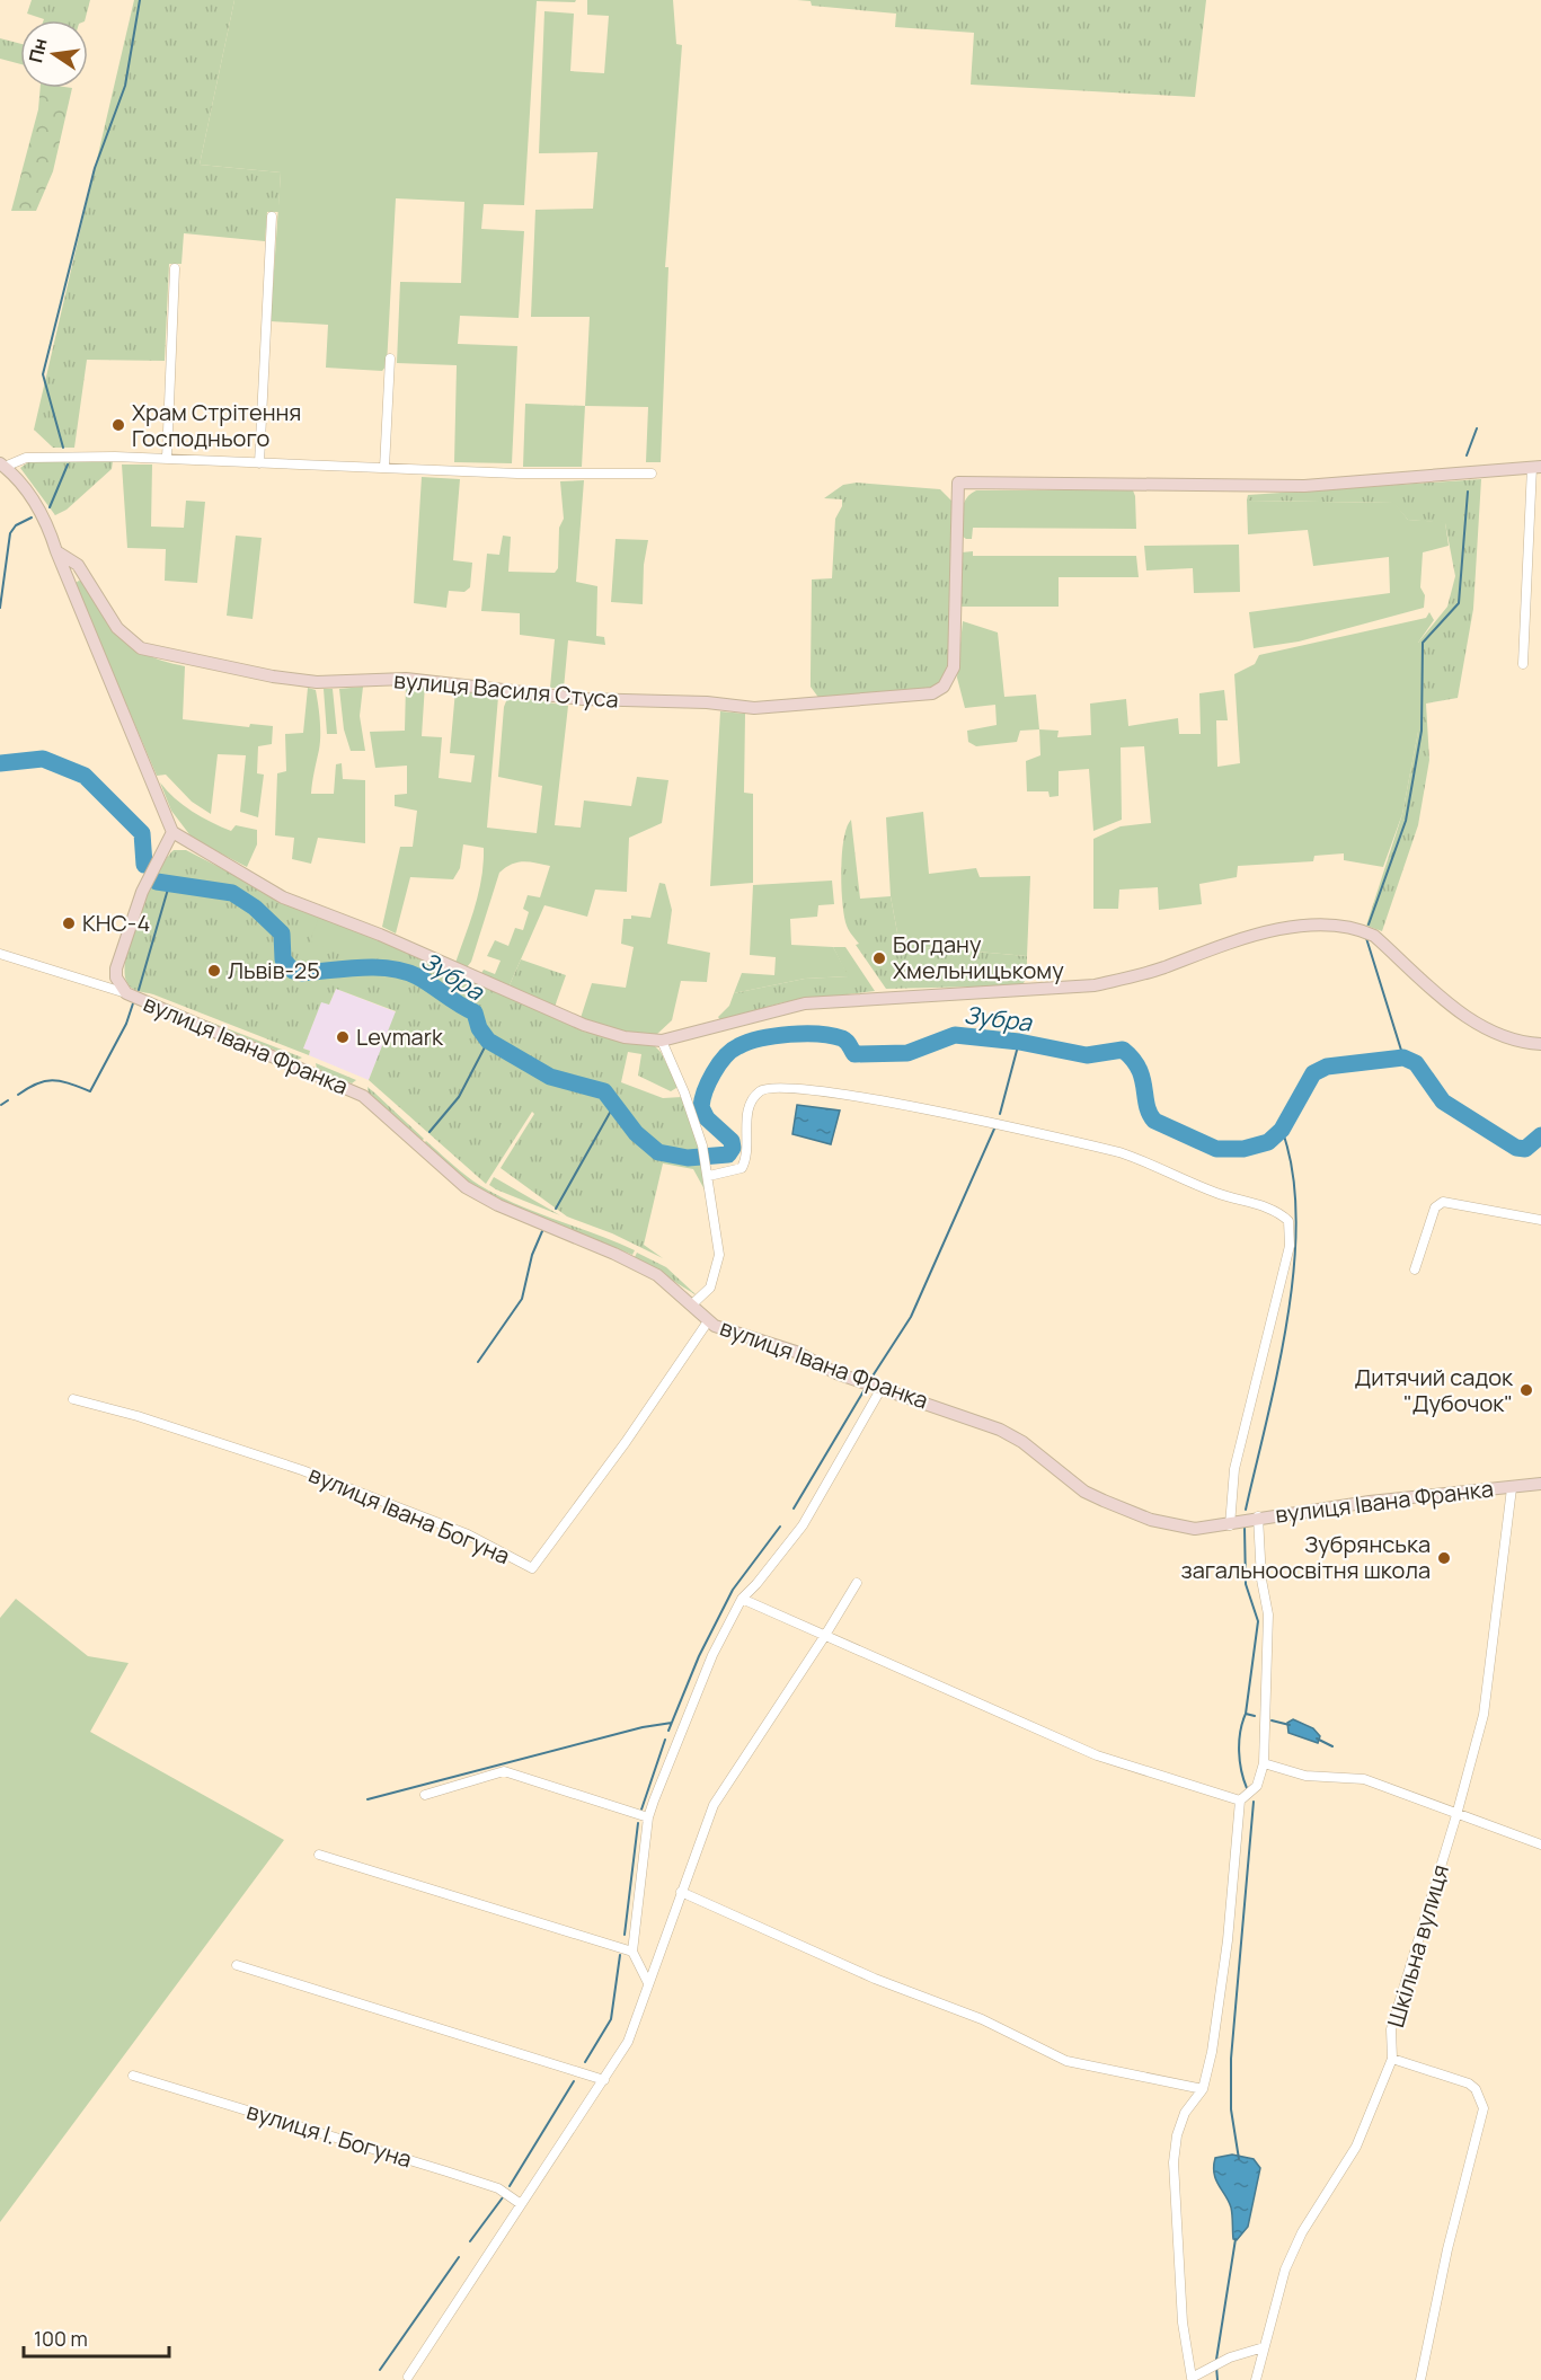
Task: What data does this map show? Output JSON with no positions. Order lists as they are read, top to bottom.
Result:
{
  "streets": {
    "street": [
      "вулиця Василя Стуса",
      "вулиця Івана Франка",
      "вулиця Івана Богуна",
      "Шкільна вулиця",
      "вулиця І. Богуна"
    ]
  },
  "crossings": [
    ["вулиця Івана Франка", "вулиця Івана Богуна"],
    ["вулиця Івана Франка", "Шкільна вулиця"]
  ],
  "water": ["Зубра"],
  "places": [
    "Храм Стрітення Господнього",
    "КНС-4",
    "Богдану Хмельницькому",
    "Львів-25",
    "Levmark",
    "Дитячий садок \"Дубочок\"",
    "Зубрянська загальноосвітня школа"
  ],
  "scale_bar": "100 m",
  "north": "left"
}
